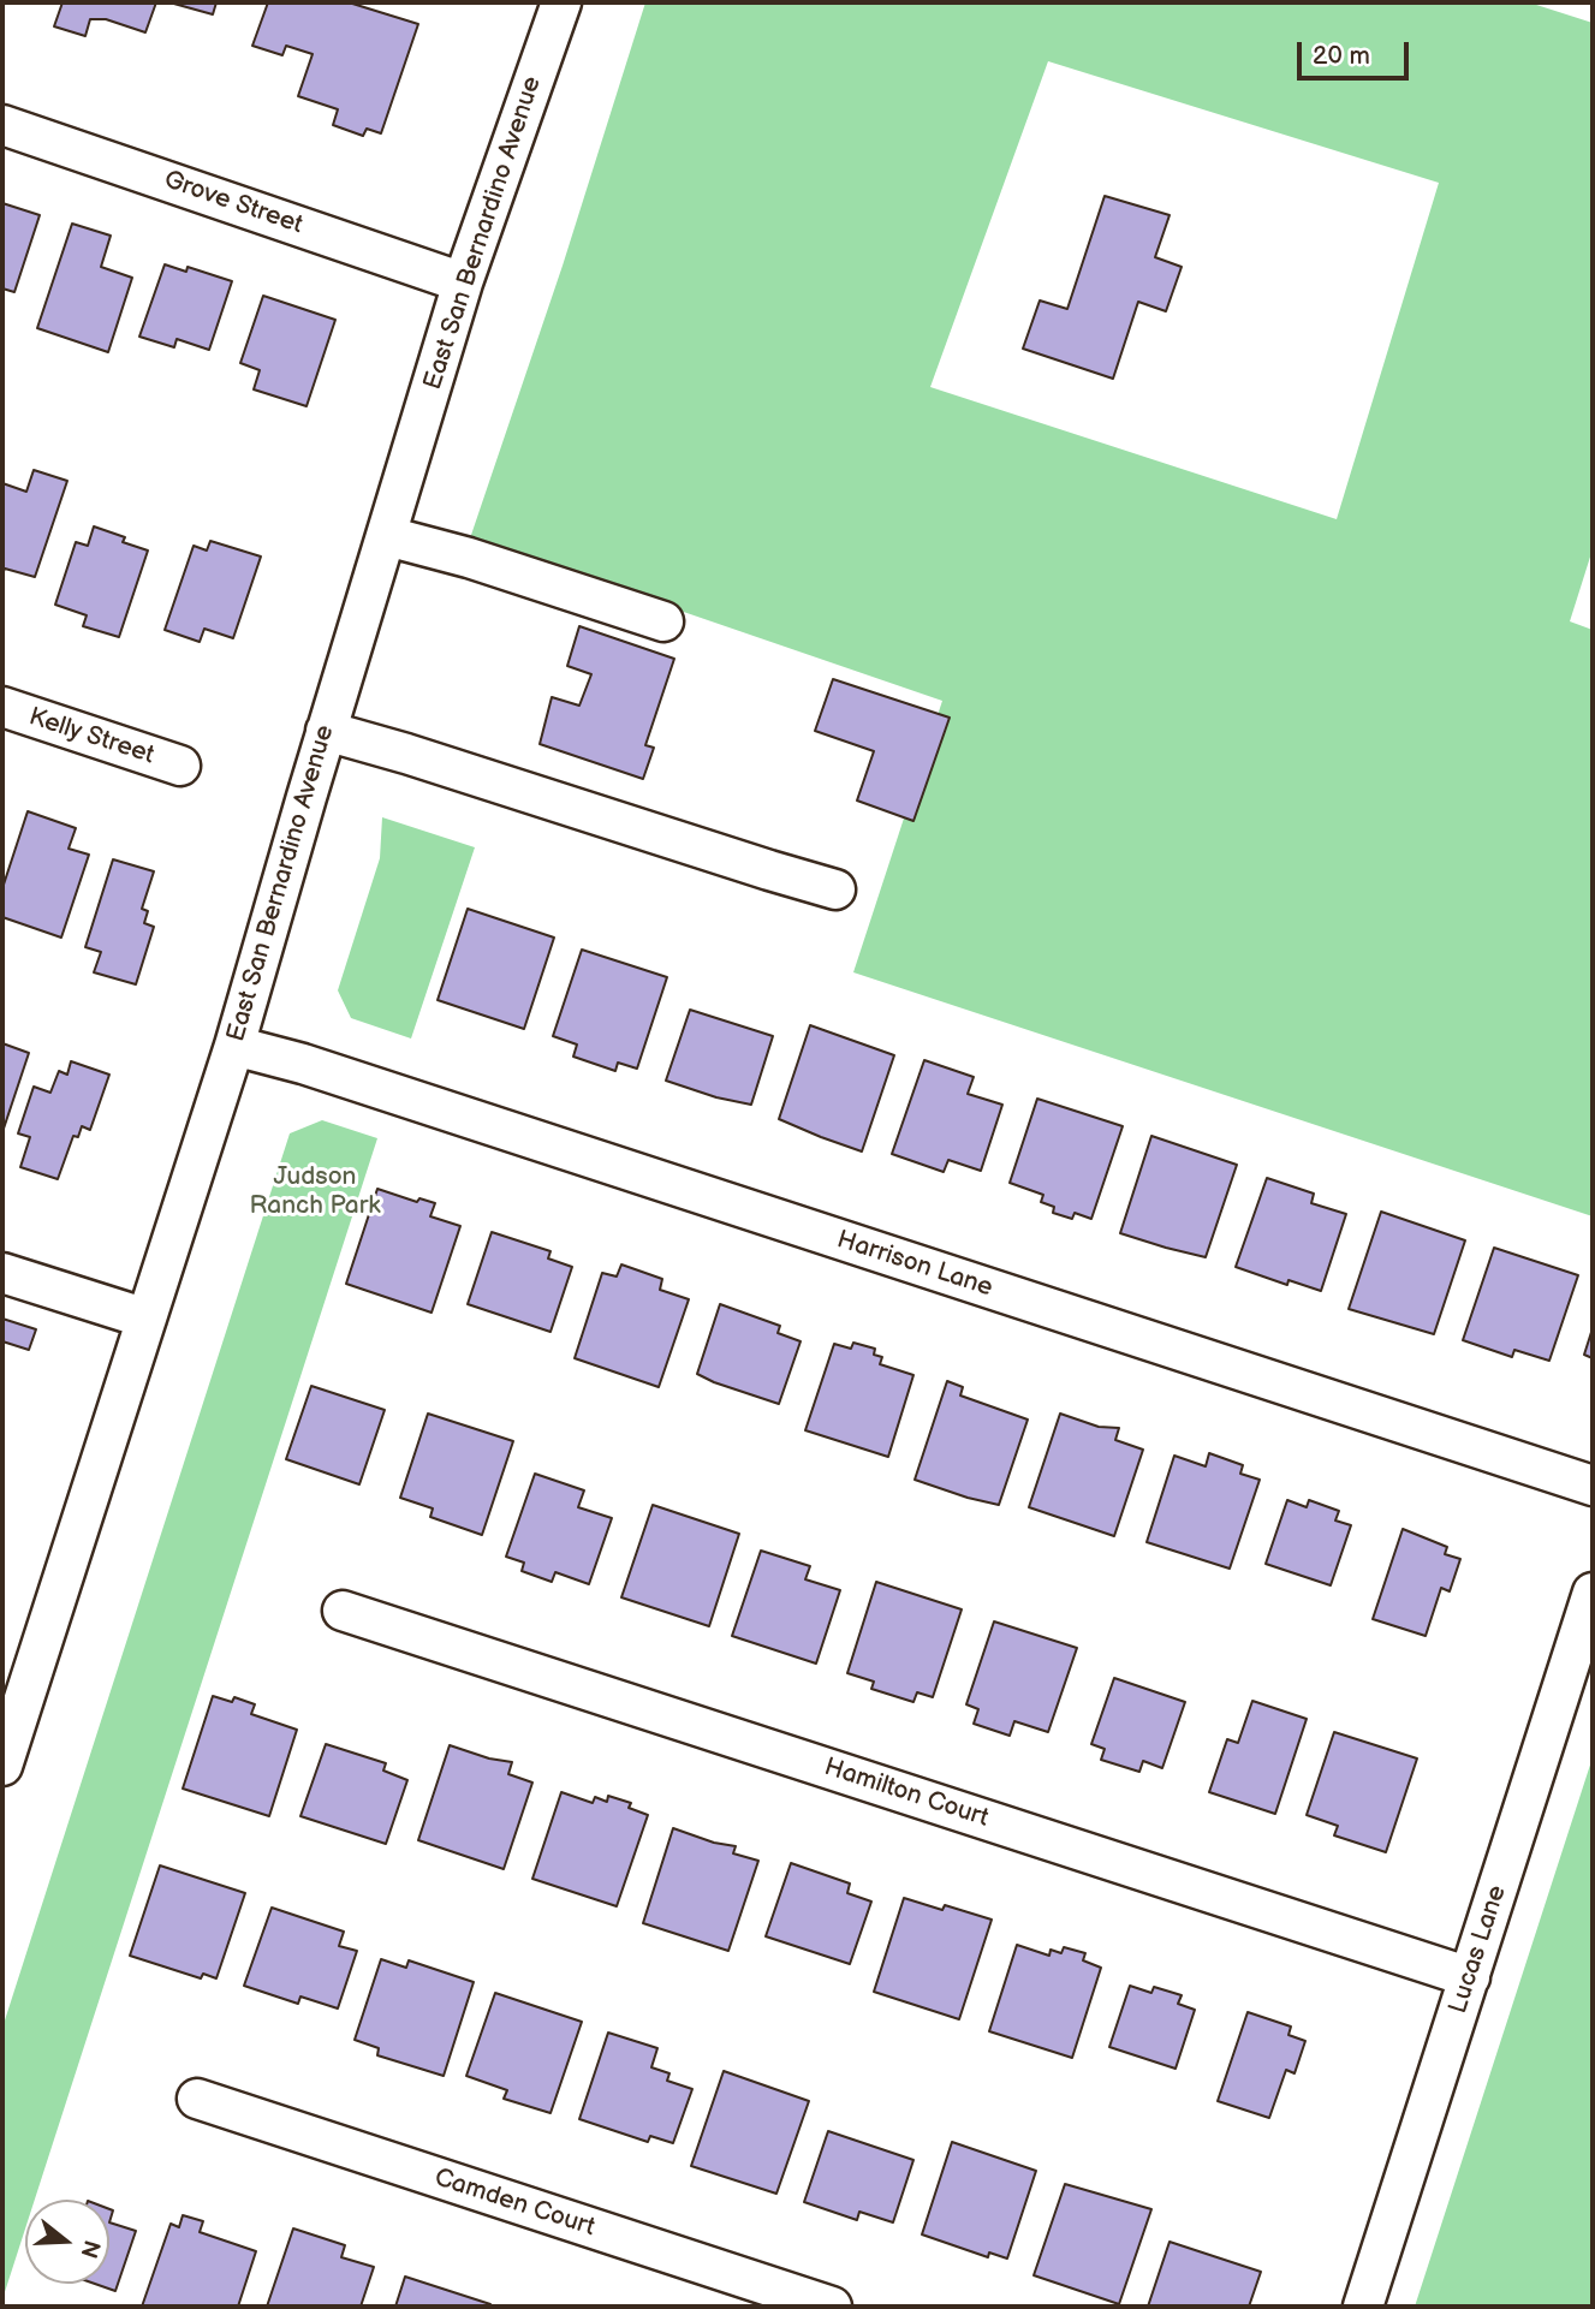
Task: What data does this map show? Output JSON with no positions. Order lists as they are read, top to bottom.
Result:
{
  "streets": {
    "street": [
      "Grove Street",
      "East San Bernardino Avenue",
      "Kelly Street",
      "Harrison Lane",
      "Hamilton Court",
      "Lucas Lane",
      "Camden Court"
    ]
  },
  "crossings": [
    ["Grove Street", "East San Bernardino Avenue"],
    ["East San Bernardino Avenue", "Harrison Lane"],
    ["Hamilton Court", "Lucas Lane"]
  ],
  "parks": ["Judson Ranch Park"],
  "scale_bar": "20 m",
  "north": "right"
}
